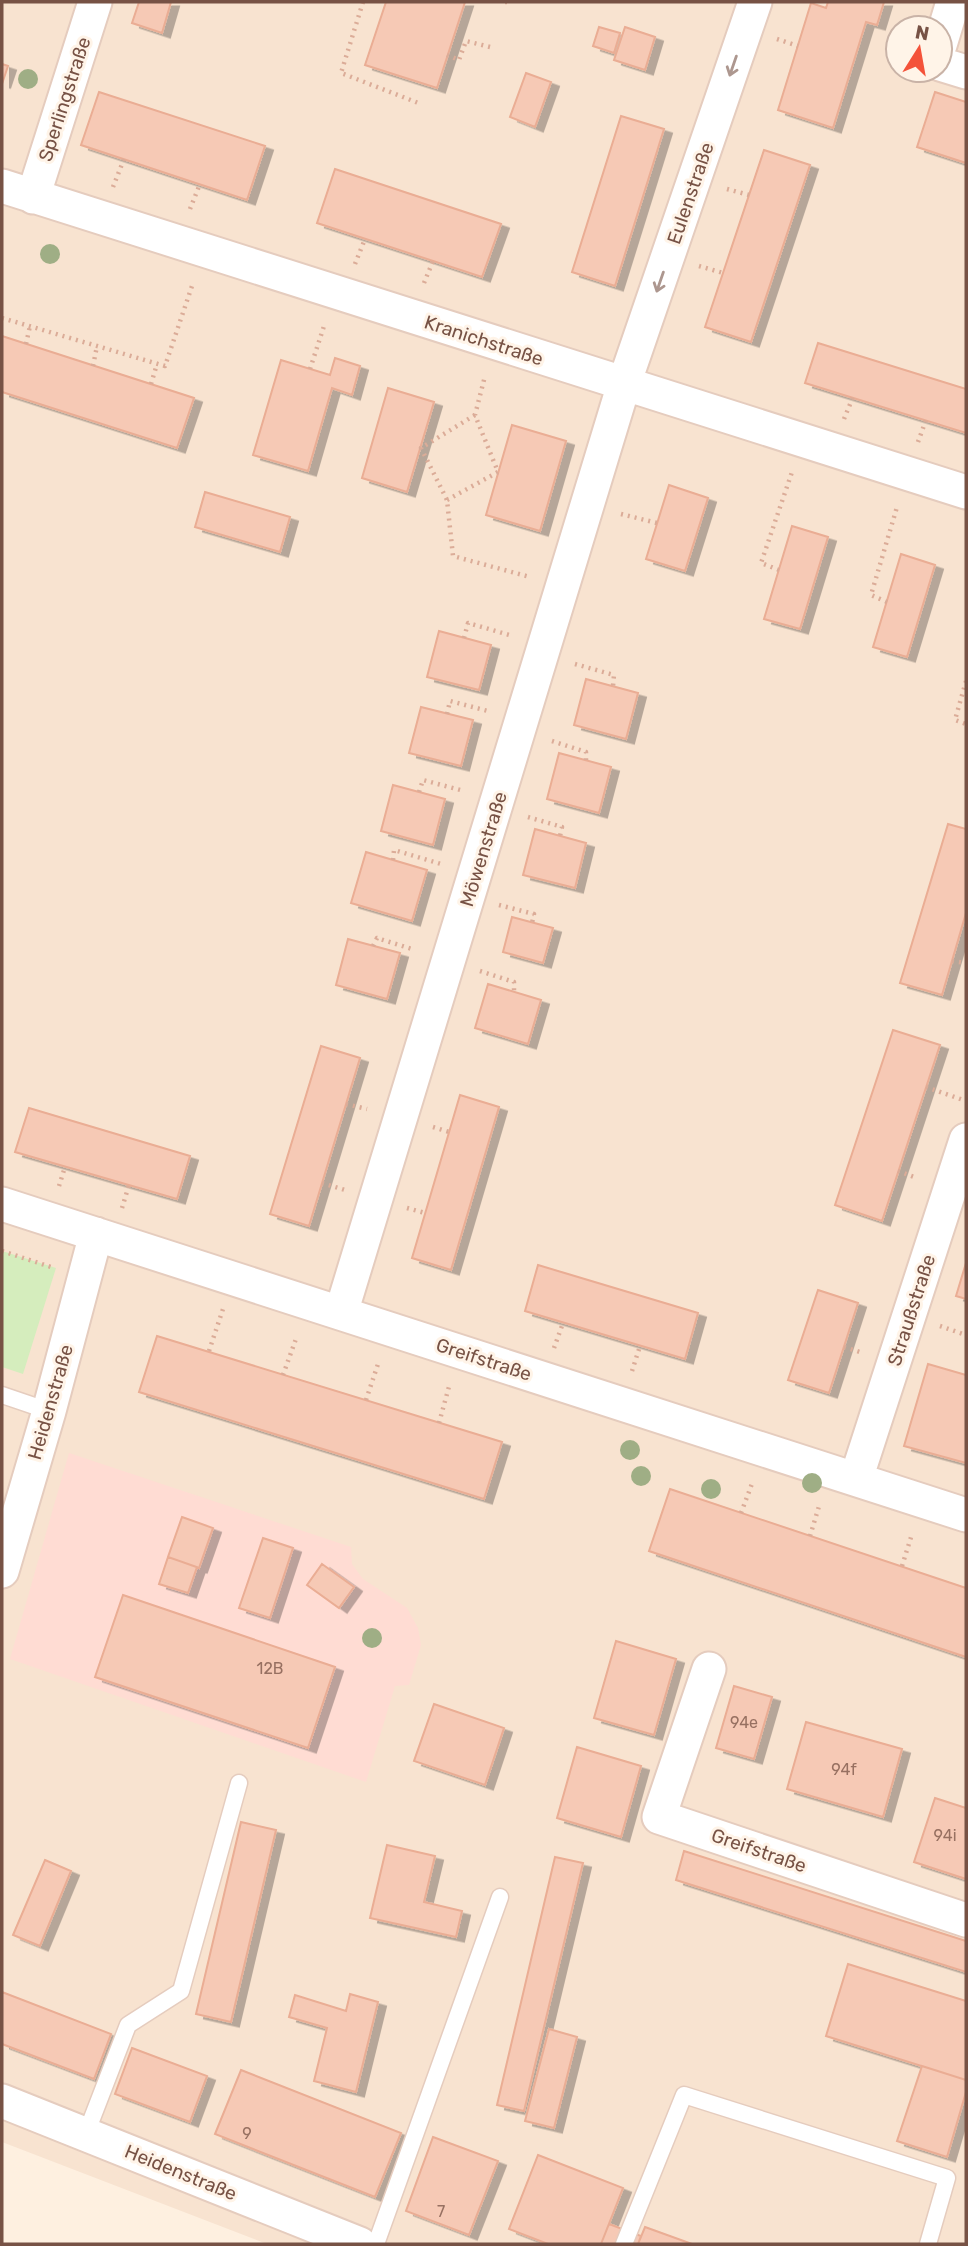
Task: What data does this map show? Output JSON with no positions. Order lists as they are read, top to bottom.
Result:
{
  "streets": {
    "street": [
      "Sperlingstraße",
      "Eulenstraße",
      "Kranichstraße",
      "Möwenstraße",
      "Straußstraße",
      "Greifstraße",
      "Heidenstraße"
    ]
  },
  "crossings": [
    ["Sperlingstraße", "Kranichstraße"],
    ["Eulenstraße", "Kranichstraße"],
    ["Eulenstraße", "Möwenstraße"],
    ["Kranichstraße", "Möwenstraße"],
    ["Möwenstraße", "Greifstraße"],
    ["Straußstraße", "Greifstraße"],
    ["Greifstraße", "Heidenstraße"]
  ],
  "one_way": ["Eulenstraße"],
  "house_numbers": [
    "12B",
    "94e",
    "94f",
    "94i",
    "9",
    "7"
  ],
  "north": "top"
}
